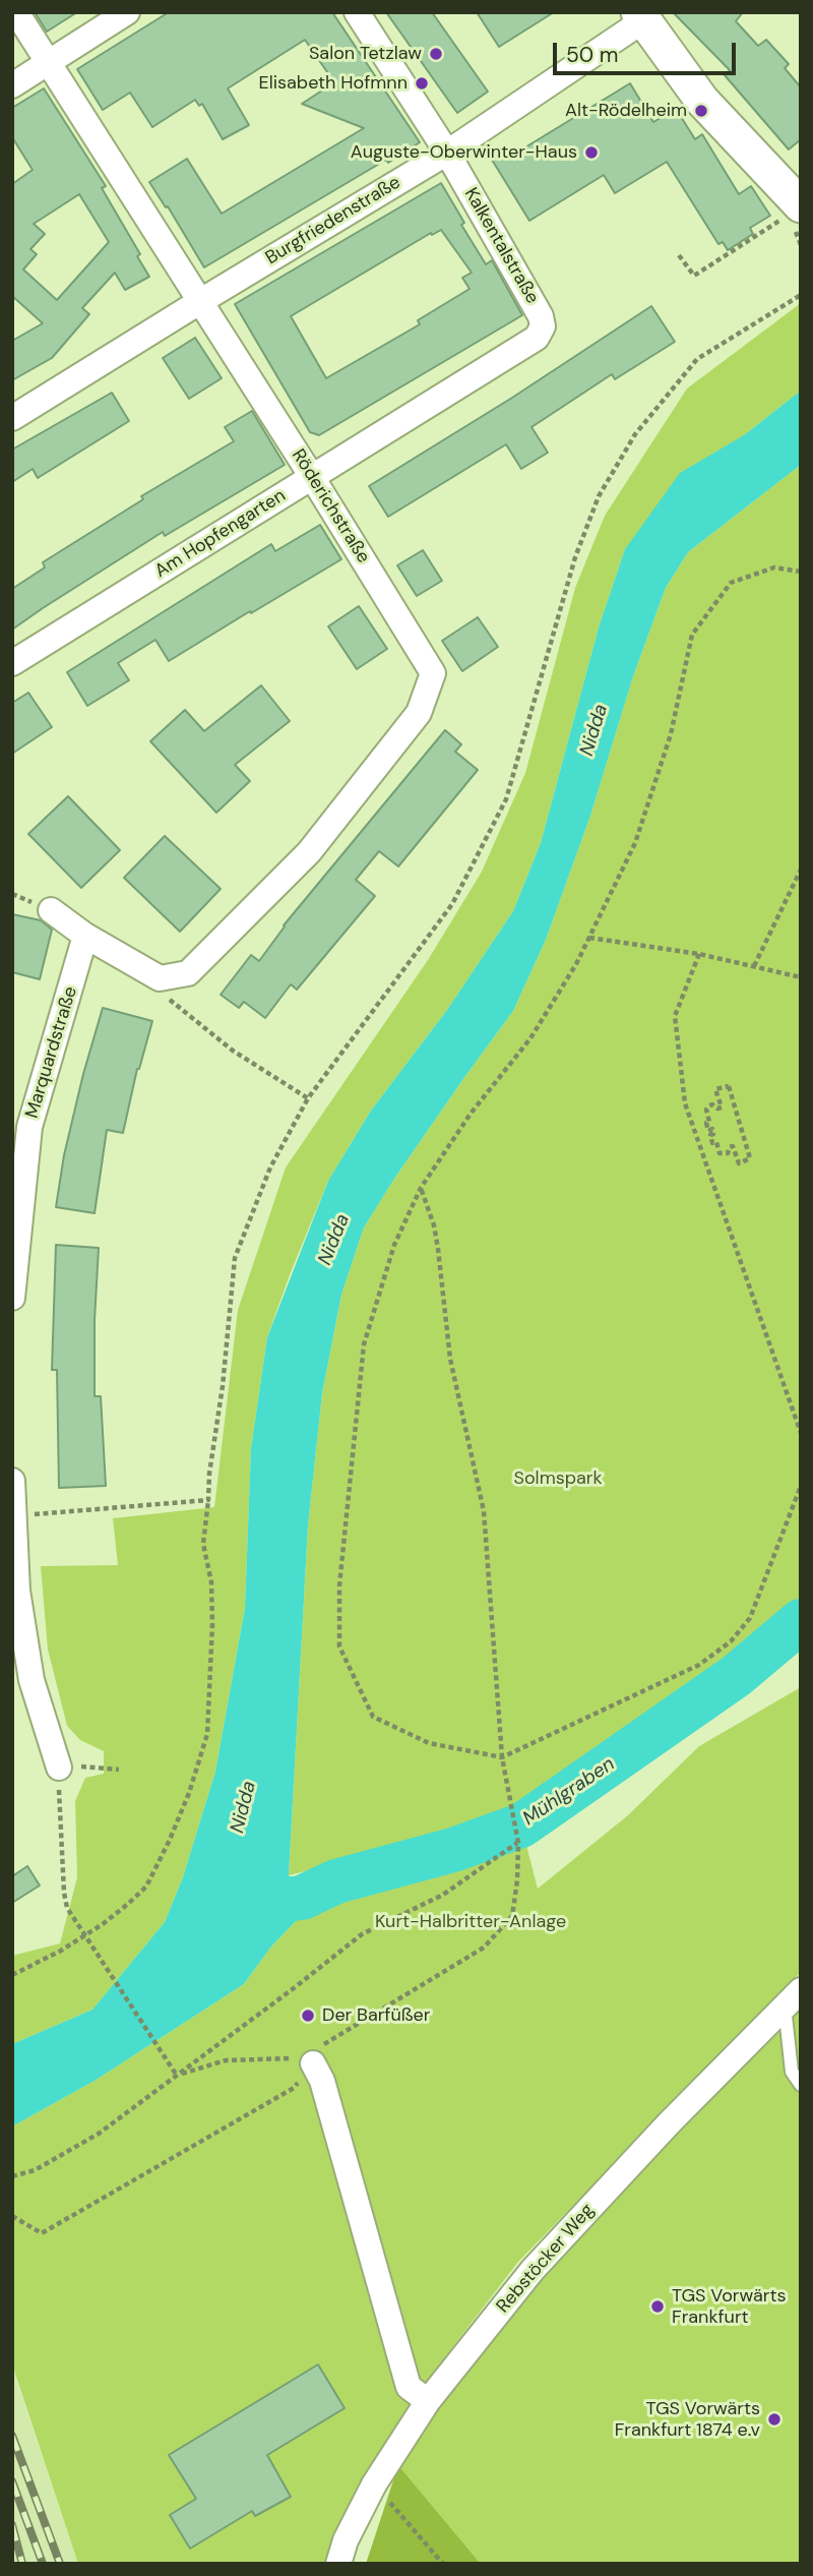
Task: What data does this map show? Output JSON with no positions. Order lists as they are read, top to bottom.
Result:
{
  "streets": {
    "street": [
      "Burgfriedenstraße",
      "Kalkentalstraße",
      "Röderichstraße",
      "Am Hopfengarten",
      "Marquardstraße",
      "Rebstöcker Weg"
    ]
  },
  "crossings": [
    ["Burgfriedenstraße", "Kalkentalstraße"],
    ["Burgfriedenstraße", "Röderichstraße"],
    ["Kalkentalstraße", "Am Hopfengarten"],
    ["Röderichstraße", "Am Hopfengarten"]
  ],
  "water": ["Nidda", "Mühlgraben"],
  "parks": ["Solmspark", "Kurt-Halbritter-Anlage"],
  "places": [
    "Salon Tetzlaw",
    "Elisabeth Hofmnn",
    "Alt-Rödelheim",
    "Auguste-Oberwinter-Haus",
    "Der Barfüßer",
    "TGS Vorwärts Frankfurt",
    "TGS Vorwärts Frankfurt 1874 e.v"
  ],
  "scale_bar": "50 m"
}
